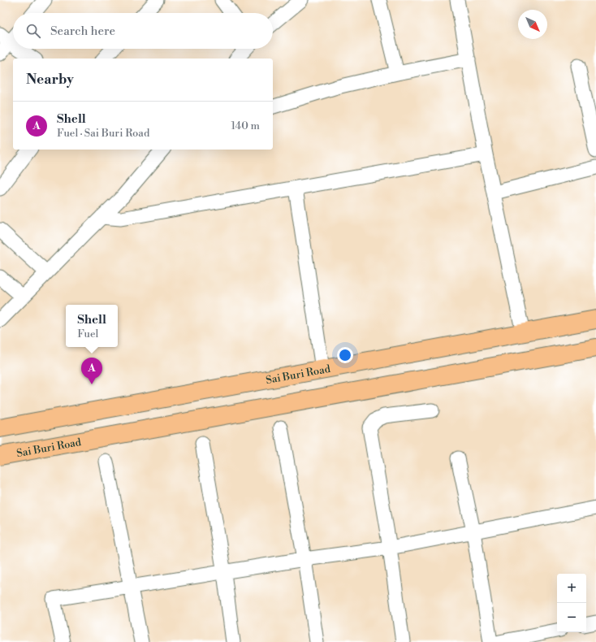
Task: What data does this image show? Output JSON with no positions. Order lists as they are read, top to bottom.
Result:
{
  "streets": {
    "main road": ["Sai Buri Road"]
  },
  "north": "bottom right",
  "page": {
    "search": "Search here",
    "heading": "Nearby",
    "list": [
      {
        "mark": "A",
        "name": "Shell",
        "note": "Fuel · Sai Buri Road",
        "value": "140 m"
      }
    ],
    "popup": ["Shell", "Fuel"],
    "pins": "A",
    "map_buttons": ["+", "−"]
  }
}
